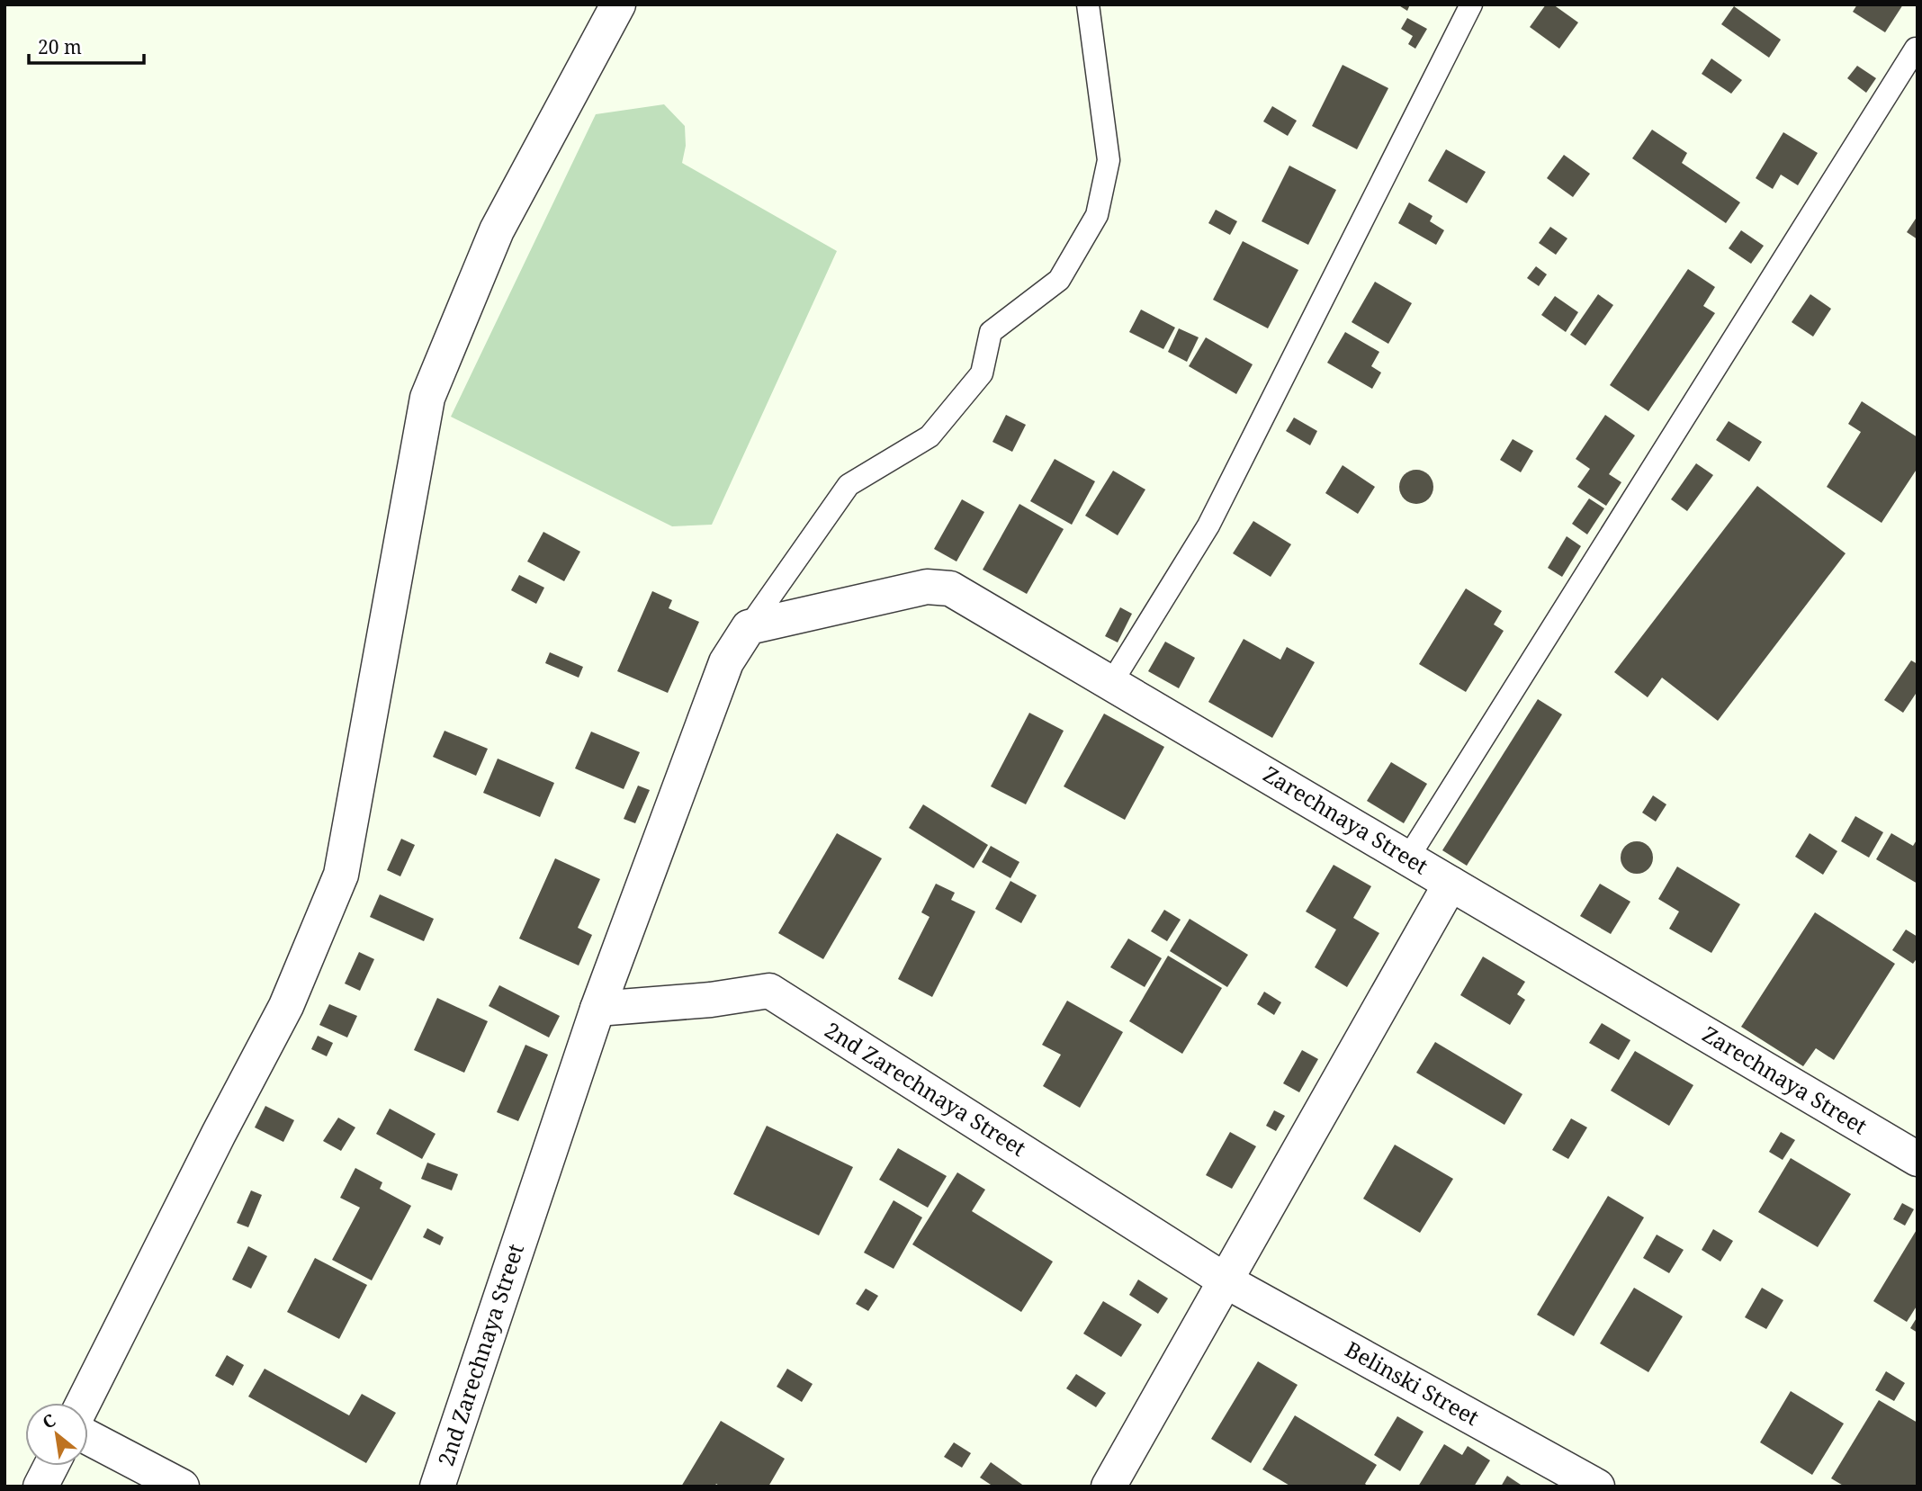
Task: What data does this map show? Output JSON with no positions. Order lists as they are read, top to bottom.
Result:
{
  "streets": {
    "street": ["Zarechnaya Street", "2nd Zarechnaya Street", "Belinski Street"]
  },
  "crossings": [
    ["Zarechnaya Street", "2nd Zarechnaya Street"],
    ["2nd Zarechnaya Street", "Belinski Street"]
  ],
  "scale_bar": "20 m",
  "north": "top left"
}
